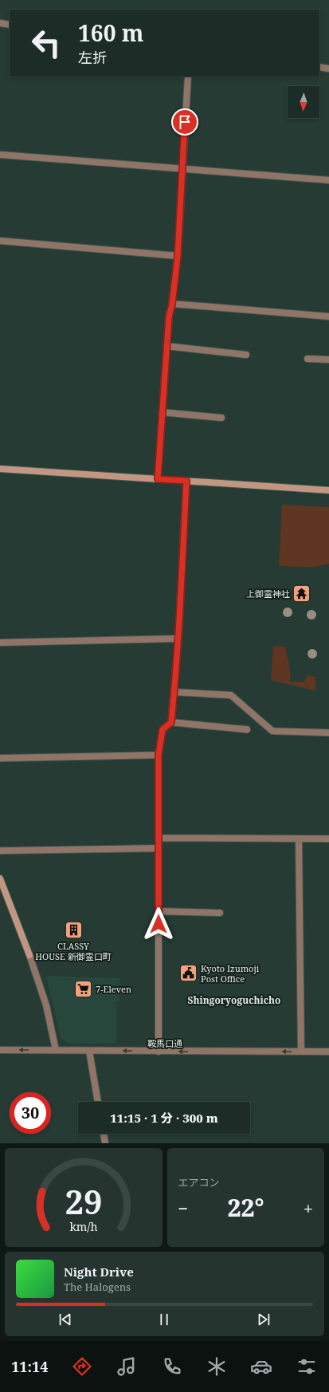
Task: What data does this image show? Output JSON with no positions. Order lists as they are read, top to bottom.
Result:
{
  "streets": {
    "street": ["鞍馬口通"]
  },
  "one_way": ["鞍馬口通"],
  "districts": ["Shingoryoguchicho"],
  "places": {
    "temple": ["上御霊神社"],
    "building": ["CLASSY HOUSE 新御霊口町"],
    "public building": ["Kyoto Izumoji Post Office"],
    "supermarket": ["7-Eleven"]
  },
  "north": "bottom",
  "page": {
    "turn": ["160 m", "左折"],
    "limit": "30",
    "trip": "11:15 · 1 分 · 300 m",
    "tile": "エアコン",
    "heat": ["−", "22°", "+"],
    "song": ["Night Drive", "The Halogens"],
    "tabs": "11:14",
    "gauge": ["29", "km/h"]
  }
}
